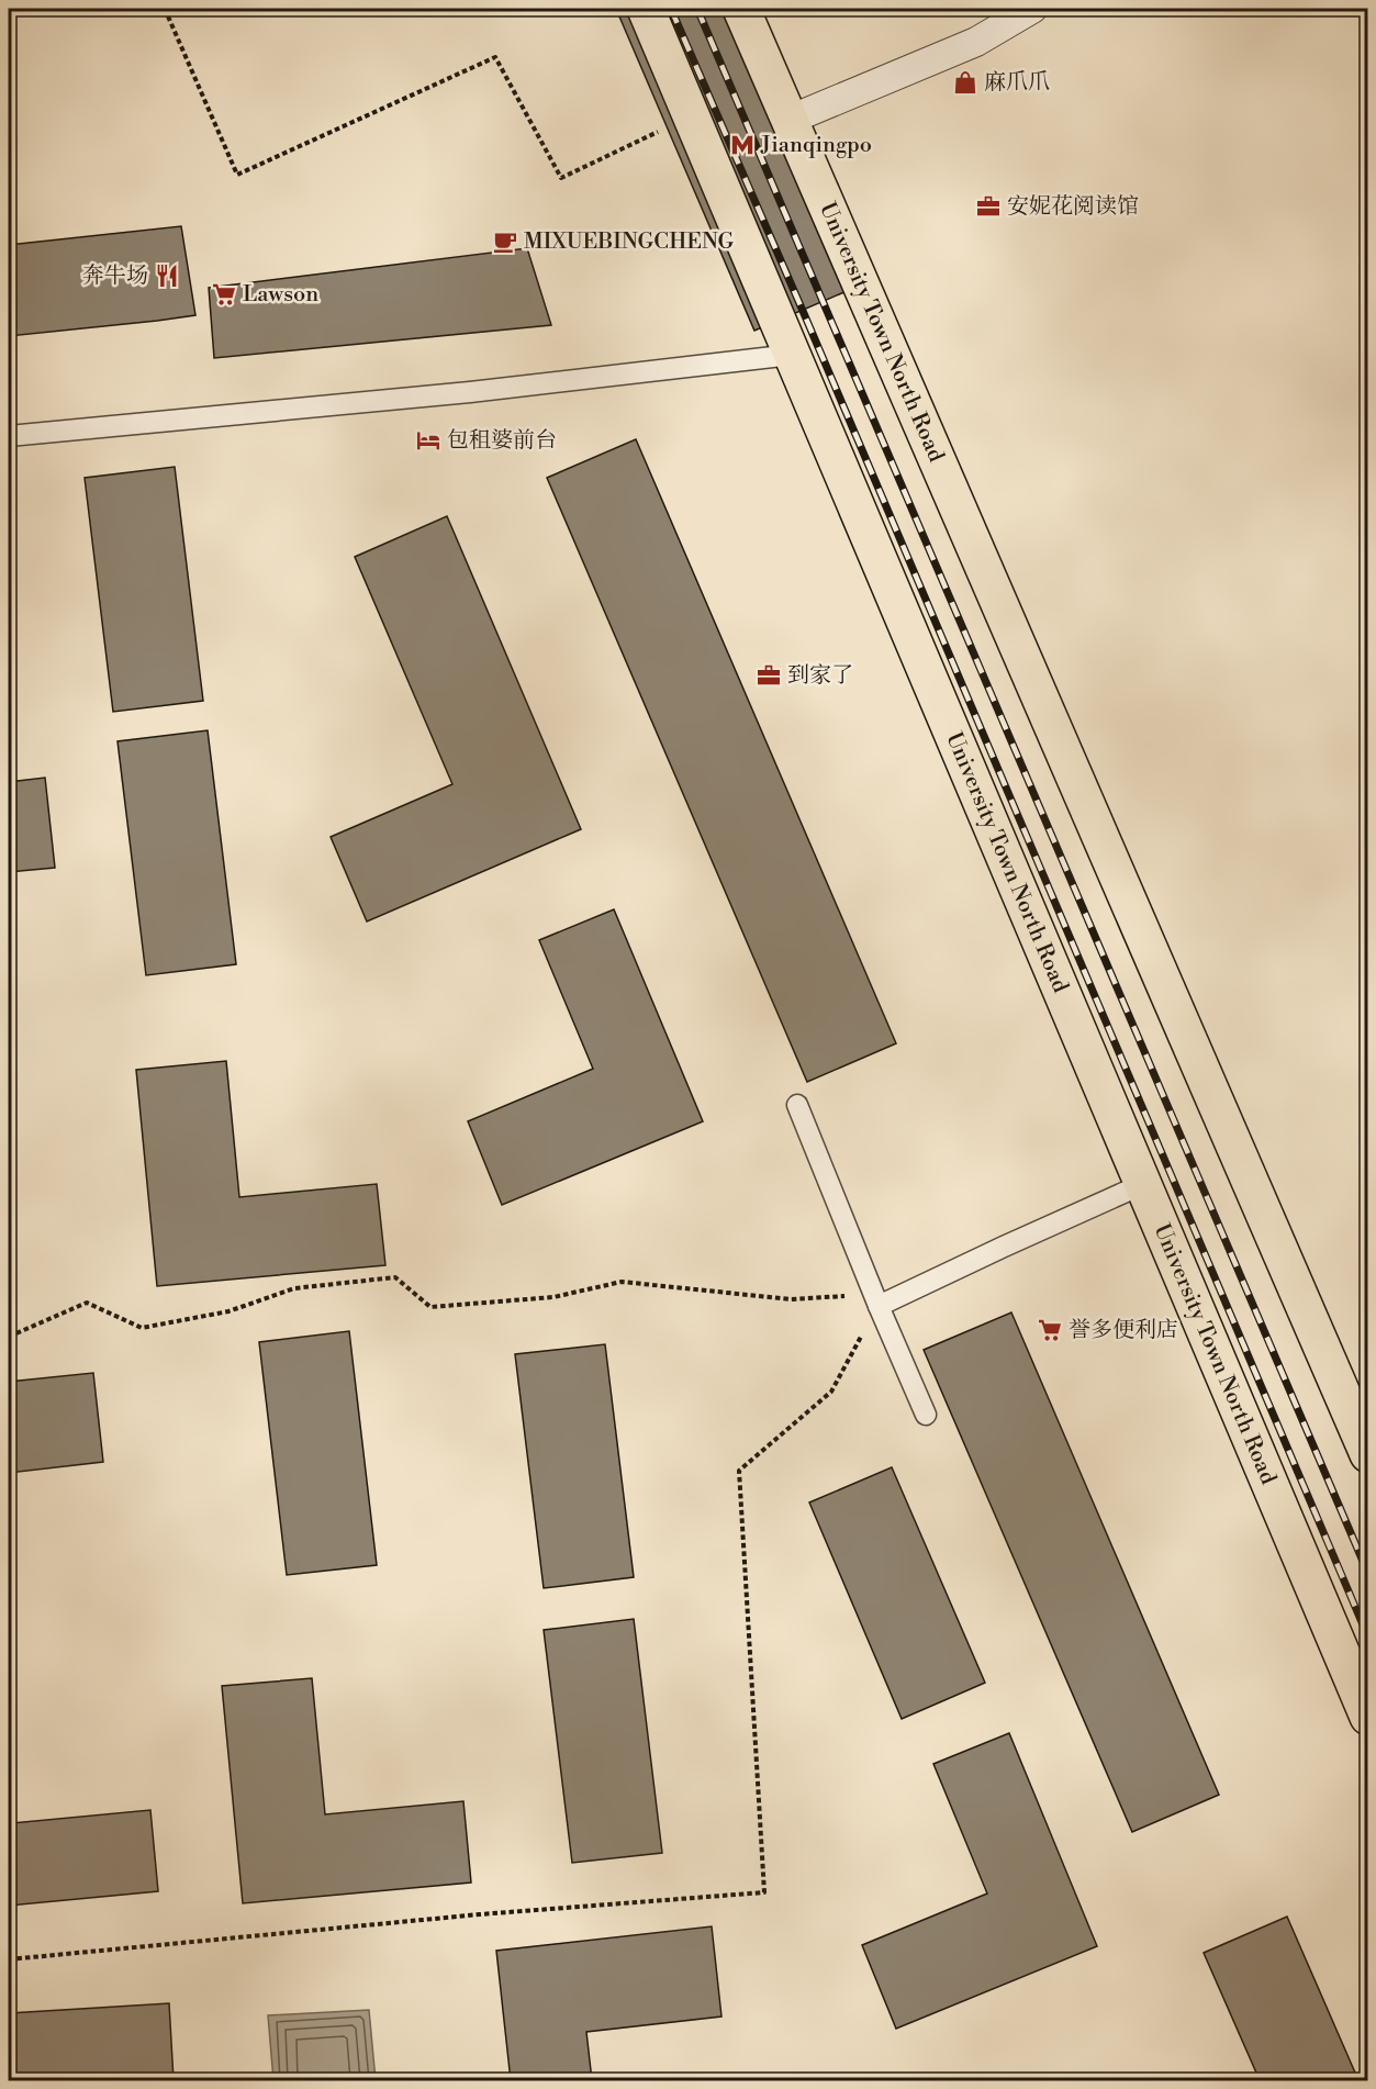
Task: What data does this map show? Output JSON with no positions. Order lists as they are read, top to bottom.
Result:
{
  "streets": {
    "main road": ["University Town North Road"]
  },
  "places": {
    "shop": ["麻爪爪"],
    "metro station": ["Jianqingpo"],
    "office": ["安妮花阅读馆", "到家了"],
    "cafe": ["MIXUEBINGCHENG"],
    "restaurant": ["奔牛场"],
    "supermarket": ["Lawson", "誉多便利店"],
    "hotel": ["包租婆前台"]
  }
}
